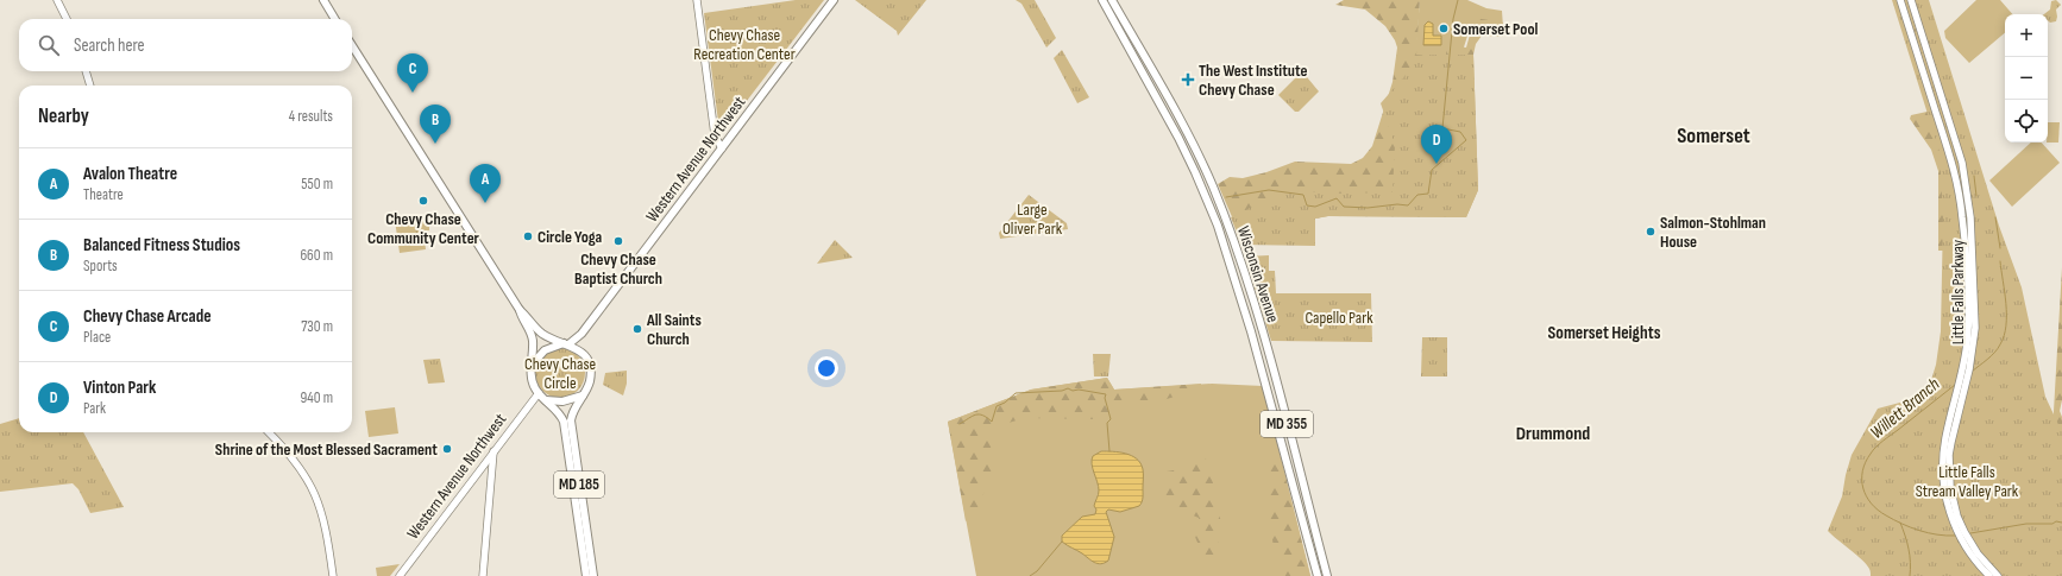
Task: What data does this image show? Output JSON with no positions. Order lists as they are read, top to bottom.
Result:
{
  "streets": {
    "main road": [
      "Western Avenue Northwest",
      "Wisconsin Avenue",
      "Little Falls Parkway",
      "MD 355",
      "MD 185"
    ]
  },
  "crossings": [
    ["Western Avenue Northwest", "MD 185"]
  ],
  "districts": ["Somerset", "Somerset Heights", "Drummond"],
  "water": ["Willett Branch"],
  "parks": [
    "Chevy Chase Recreation Center",
    "Large Oliver Park",
    "Capello Park",
    "Chevy Chase Circle",
    "Little Falls Stream Valley Park"
  ],
  "places": {
    "other": [
      "Somerset Pool",
      "Chevy Chase Community Center",
      "Salmon-Stohlman House",
      "Circle Yoga",
      "Chevy Chase Baptist Church",
      "All Saints Church",
      "Shrine of the Most Blessed Sacrament"
    ],
    "health": ["The West Institute Chevy Chase"]
  },
  "page": {
    "map_buttons": ["+", "−"],
    "search": "Search here",
    "pins": [
      "C",
      "B",
      "D",
      "A"
    ],
    "heading": ["Nearby", "4 results"],
    "list": [
      {
        "mark": "A",
        "name": "Avalon Theatre",
        "note": "Theatre",
        "value": "550 m"
      },
      {
        "mark": "B",
        "name": "Balanced Fitness Studios",
        "note": "Sports",
        "value": "660 m"
      },
      {
        "mark": "C",
        "name": "Chevy Chase Arcade",
        "note": "Place",
        "value": "730 m"
      },
      {
        "mark": "D",
        "name": "Vinton Park",
        "note": "Park",
        "value": "940 m"
      }
    ]
  }
}
